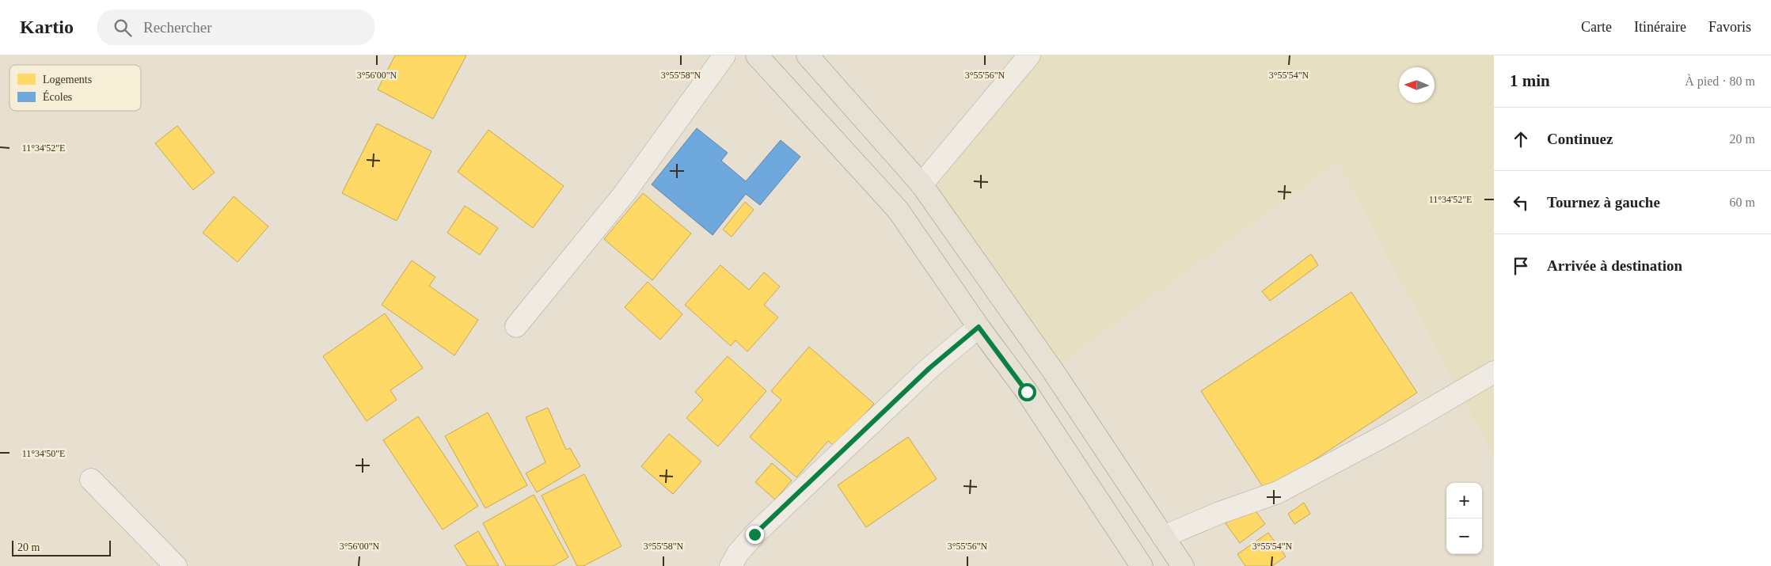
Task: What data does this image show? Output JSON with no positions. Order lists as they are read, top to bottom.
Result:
{
  "legend": ["Logements", "Écoles"],
  "scale_bar": "20 m",
  "north": "left",
  "page": {
    "header": "Kartio",
    "search": "Rechercher",
    "nav": ["Carte", "Itinéraire", "Favoris"],
    "heading": ["1 min", "À pied · 80 m"],
    "list": [
      ["Continuez", "20 m"],
      ["Tournez à gauche", "60 m"],
      "Arrivée à destination"
    ],
    "map_buttons": ["+", "−"],
    "scale": "20 m"
  },
  "coordinates": [
    "3°56'00\"N",
    "3°55'58\"N",
    "3°55'56\"N",
    "3°55'54\"N",
    "11°34'52\"E",
    "11°34'50\"E"
  ]
}
